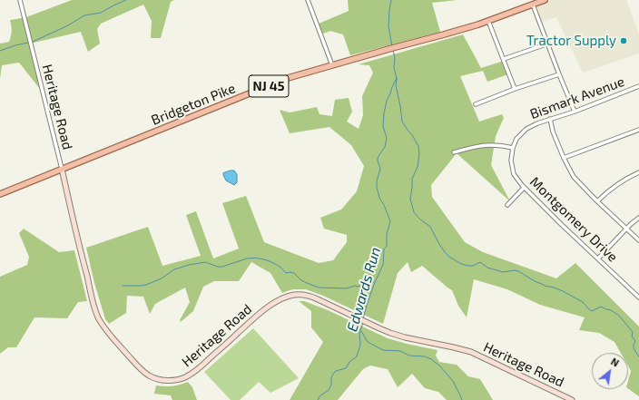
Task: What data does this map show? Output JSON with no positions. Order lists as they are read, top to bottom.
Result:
{
  "streets": {
    "main road": ["NJ 45", "Bridgeton Pike"],
    "street": ["Bismark Avenue", "Heritage Road", "Montgomery Drive"]
  },
  "crossings": [
    ["Bismark Avenue", "Montgomery Drive"],
    ["Bridgeton Pike", "Heritage Road"]
  ],
  "water": ["Edwards Run"],
  "places": ["Tractor Supply"],
  "north": "top right"
}
